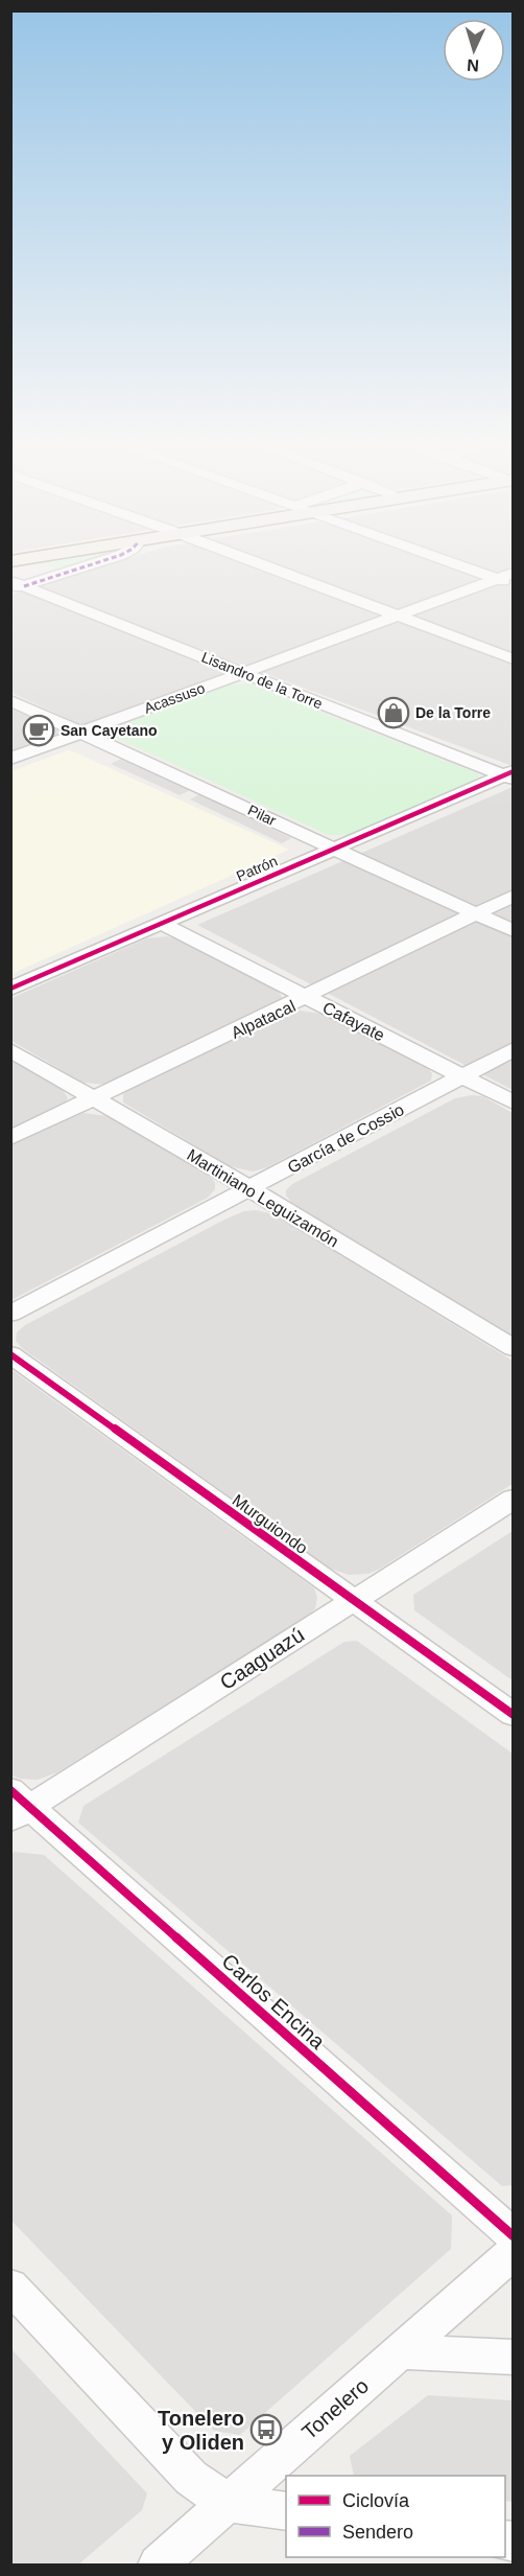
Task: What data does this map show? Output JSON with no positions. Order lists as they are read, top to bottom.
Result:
{
  "streets": {
    "street": [
      "Lisandro de la Torre",
      "Acassuso",
      "Pilar",
      "Patrón",
      "Alpatacal",
      "Cafayate",
      "García de Cossio",
      "Martiniano Leguizamón",
      "Murguiondo",
      "Caaguazú",
      "Carlos Encina",
      "Tonelero"
    ]
  },
  "crossings": [
    ["Lisandro de la Torre", "Acassuso"],
    ["Lisandro de la Torre", "Patrón"],
    ["Acassuso", "Pilar"],
    ["Pilar", "Patrón"],
    ["Pilar", "Alpatacal"],
    ["Patrón", "Cafayate"],
    ["Alpatacal", "Cafayate"],
    ["Alpatacal", "Martiniano Leguizamón"],
    ["Cafayate", "García de Cossio"],
    ["García de Cossio", "Martiniano Leguizamón"],
    ["Murguiondo", "Caaguazú"],
    ["Caaguazú", "Carlos Encina"]
  ],
  "places": {
    "shop": ["De la Torre"],
    "cafe": ["San Cayetano"],
    "bus stop": ["Tonelero y Oliden"]
  },
  "legend": ["Ciclovía", "Sendero"],
  "north": "bottom"
}
